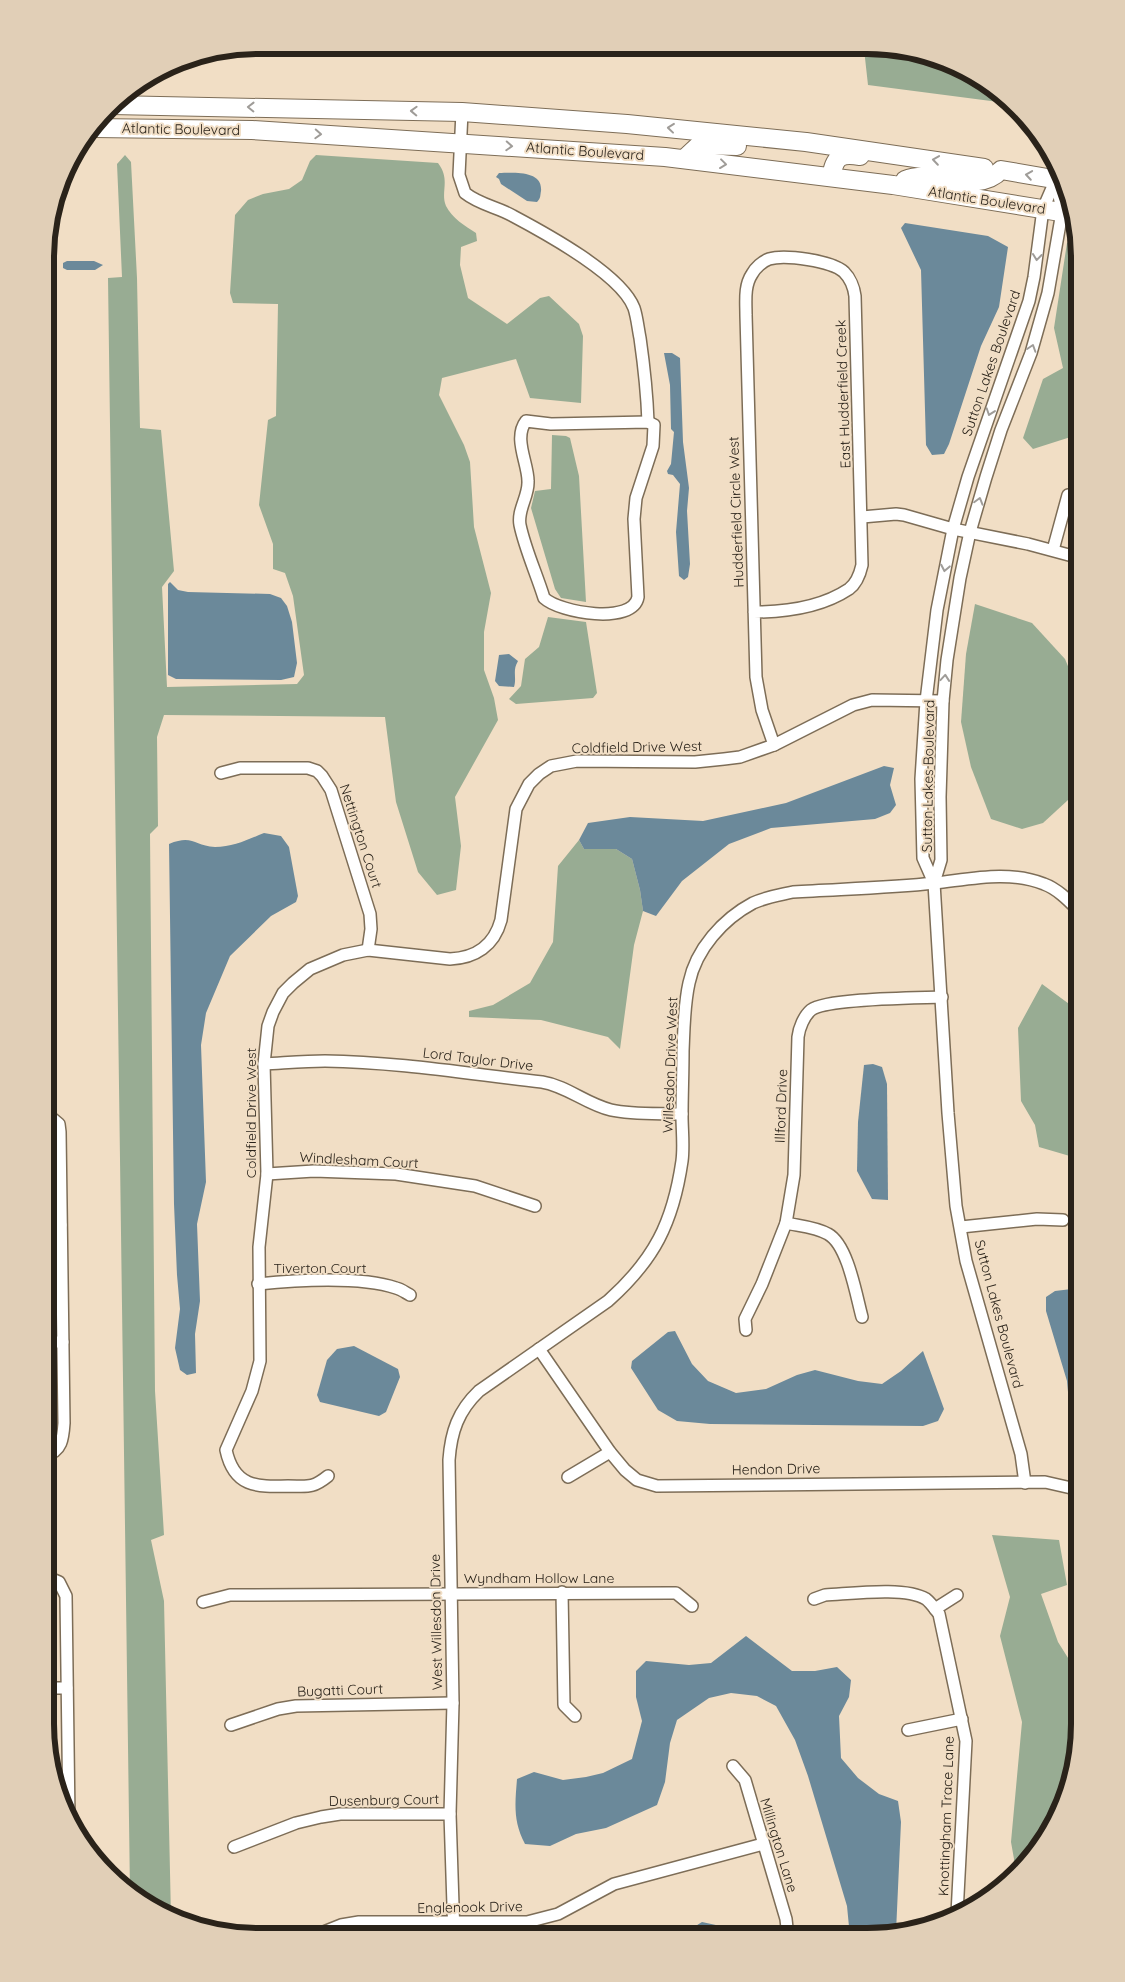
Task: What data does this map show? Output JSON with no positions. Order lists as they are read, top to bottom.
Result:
{
  "streets": {
    "highway": ["Atlantic Boulevard"],
    "street": [
      "Sutton Lakes Boulevard",
      "East Hudderfield Creek",
      "Hudderfield Circle West",
      "Coldfield Drive West",
      "Nettington Court",
      "Lord Taylor Drive",
      "Willesdon Drive West",
      "Illford Drive",
      "Windlesham Court",
      "Tiverton Court",
      "Hendon Drive",
      "Wyndham Hollow Lane",
      "West Willesdon Drive",
      "Bugatti Court",
      "Dusenburg Court",
      "Knottingham Trace Lane",
      "Millington Lane",
      "Englenook Drive"
    ]
  },
  "crossings": [
    ["Atlantic Boulevard", "Sutton Lakes Boulevard"],
    ["Sutton Lakes Boulevard", "Coldfield Drive West"],
    ["Sutton Lakes Boulevard", "Willesdon Drive West"],
    ["Sutton Lakes Boulevard", "Illford Drive"],
    ["Sutton Lakes Boulevard", "Hendon Drive"],
    ["East Hudderfield Creek", "Hudderfield Circle West"],
    ["Hudderfield Circle West", "Coldfield Drive West"],
    ["Coldfield Drive West", "Nettington Court"],
    ["Coldfield Drive West", "Lord Taylor Drive"],
    ["Coldfield Drive West", "Windlesham Court"],
    ["Coldfield Drive West", "Tiverton Court"],
    ["Lord Taylor Drive", "Willesdon Drive West"],
    ["Willesdon Drive West", "Hendon Drive"],
    ["Willesdon Drive West", "West Willesdon Drive"],
    ["Hendon Drive", "West Willesdon Drive"],
    ["Wyndham Hollow Lane", "West Willesdon Drive"],
    ["West Willesdon Drive", "Bugatti Court"],
    ["West Willesdon Drive", "Dusenburg Court"],
    ["West Willesdon Drive", "Englenook Drive"],
    ["Millington Lane", "Englenook Drive"]
  ]
}
